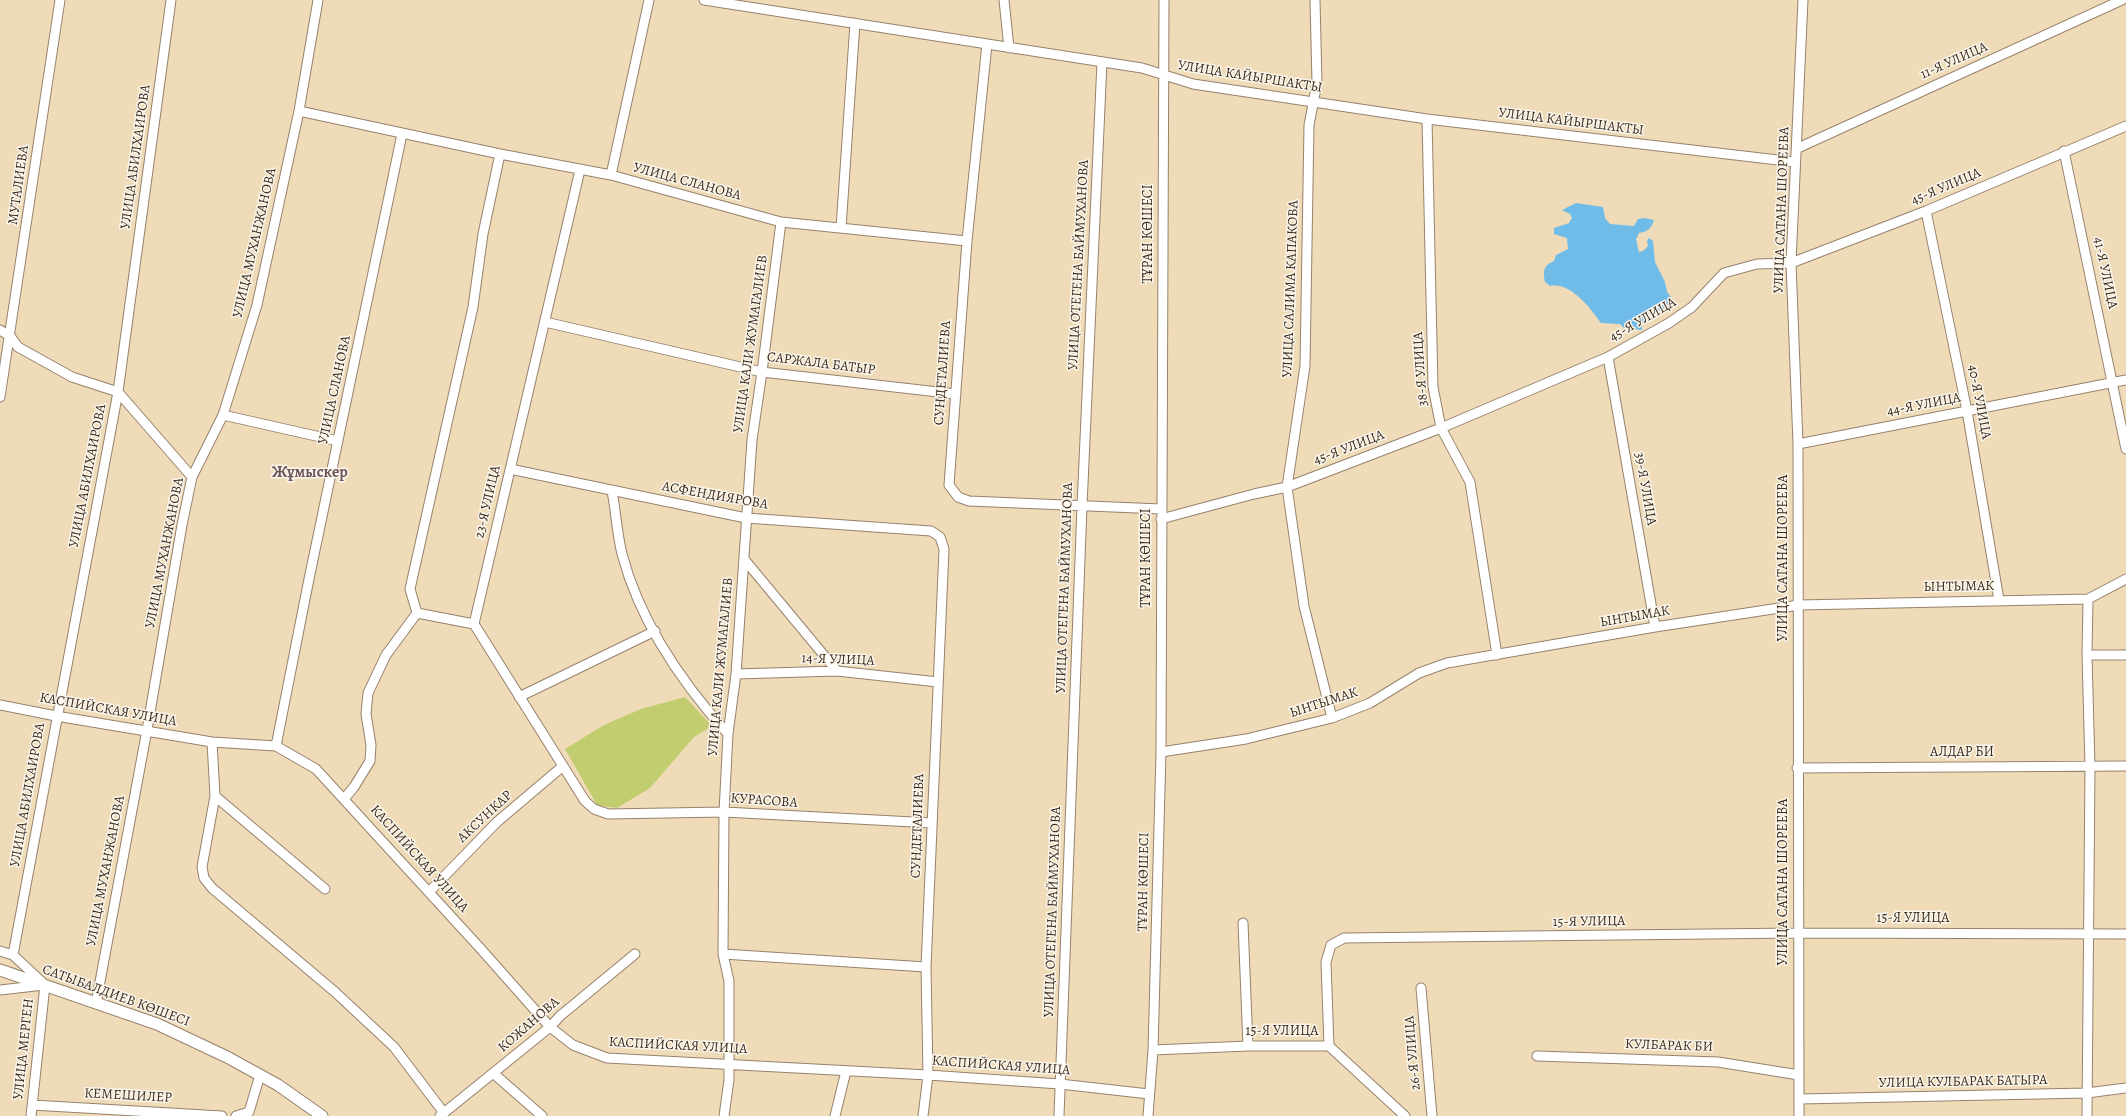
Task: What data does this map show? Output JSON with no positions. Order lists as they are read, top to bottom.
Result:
{
  "streets": {
    "main road": ["САТЫБАЛДИЕВ КӨШЕСІ"],
    "street": [
      "11-Я УЛИЦА",
      "УЛИЦА КАЙЫРШАКТЫ",
      "УЛИЦА АБИЛХАИРОВА",
      "УЛИЦА СЛАНОВА",
      "МУТАЛИЕВА",
      "45-Я УЛИЦА",
      "УЛИЦА САТАНА ШОРЕЕВА",
      "ТҰРАН КӨШЕСІ",
      "УЛИЦА МУХАНЖАНОВА",
      "УЛИЦА ОТЕГЕНА БАЙМУХАНОВА",
      "41-Я УЛИЦА",
      "УЛИЦА САЛИМА КАПАКОВА",
      "УЛИЦА КАЛИ ЖУМАГАЛИЕВ",
      "САРЖАЛА БАТЫР",
      "38-Я УЛИЦА",
      "СУНДЕТАЛИЕВА",
      "40-Я УЛИЦА",
      "44-Я УЛИЦА",
      "39-Я УЛИЦА",
      "АСФЕНДИЯРОВА",
      "23-Я УЛИЦА",
      "ЫНТЫМАК",
      "14-Я УЛИЦА",
      "КАСПИЙСКАЯ УЛИЦА",
      "АЛДАР БИ",
      "КУРАСОВА",
      "АКСУНКАР",
      "15-Я УЛИЦА",
      "КОЖАНОВА",
      "КУЛБАРАК БИ",
      "УЛИЦА МЕРГЕН",
      "26-Я УЛИЦА",
      "УЛИЦА КУЛБАРАК БАТЫРА",
      "КЕМЕШИЛЕР"
    ]
  },
  "crossings": [
    ["11-Я УЛИЦА", "УЛИЦА САТАНА ШОРЕЕВА"],
    ["УЛИЦА КАЙЫРШАКТЫ", "УЛИЦА САТАНА ШОРЕЕВА"],
    ["УЛИЦА КАЙЫРШАКТЫ", "ТҰРАН КӨШЕСІ"],
    ["УЛИЦА КАЙЫРШАКТЫ", "УЛИЦА ОТЕГЕНА БАЙМУХАНОВА"],
    ["УЛИЦА КАЙЫРШАКТЫ", "УЛИЦА САЛИМА КАПАКОВА"],
    ["УЛИЦА КАЙЫРШАКТЫ", "38-Я УЛИЦА"],
    ["УЛИЦА КАЙЫРШАКТЫ", "СУНДЕТАЛИЕВА"],
    ["УЛИЦА АБИЛХАИРОВА", "КАСПИЙСКАЯ УЛИЦА"],
    ["УЛИЦА СЛАНОВА", "УЛИЦА МУХАНЖАНОВА"],
    ["УЛИЦА СЛАНОВА", "УЛИЦА КАЛИ ЖУМАГАЛИЕВ"],
    ["УЛИЦА СЛАНОВА", "СУНДЕТАЛИЕВА"],
    ["УЛИЦА СЛАНОВА", "23-Я УЛИЦА"],
    ["УЛИЦА СЛАНОВА", "КАСПИЙСКАЯ УЛИЦА"],
    ["45-Я УЛИЦА", "УЛИЦА САТАНА ШОРЕЕВА"],
    ["45-Я УЛИЦА", "ТҰРАН КӨШЕСІ"],
    ["45-Я УЛИЦА", "41-Я УЛИЦА"],
    ["45-Я УЛИЦА", "УЛИЦА САЛИМА КАПАКОВА"],
    ["45-Я УЛИЦА", "38-Я УЛИЦА"],
    ["45-Я УЛИЦА", "40-Я УЛИЦА"],
    ["45-Я УЛИЦА", "39-Я УЛИЦА"],
    ["УЛИЦА САТАНА ШОРЕЕВА", "44-Я УЛИЦА"],
    ["УЛИЦА САТАНА ШОРЕЕВА", "ЫНТЫМАК"],
    ["УЛИЦА САТАНА ШОРЕЕВА", "АЛДАР БИ"],
    ["УЛИЦА САТАНА ШОРЕЕВА", "15-Я УЛИЦА"],
    ["УЛИЦА САТАНА ШОРЕЕВА", "КУЛБАРАК БИ"],
    ["УЛИЦА САТАНА ШОРЕЕВА", "УЛИЦА КУЛБАРАК БАТЫРА"],
    ["ТҰРАН КӨШЕСІ", "СУНДЕТАЛИЕВА"],
    ["ТҰРАН КӨШЕСІ", "ЫНТЫМАК"],
    ["ТҰРАН КӨШЕСІ", "КАСПИЙСКАЯ УЛИЦА"],
    ["ТҰРАН КӨШЕСІ", "15-Я УЛИЦА"],
    ["УЛИЦА МУХАНЖАНОВА", "КАСПИЙСКАЯ УЛИЦА"],
    ["УЛИЦА МУХАНЖАНОВА", "САТЫБАЛДИЕВ КӨШЕСІ"],
    ["УЛИЦА ОТЕГЕНА БАЙМУХАНОВА", "СУНДЕТАЛИЕВА"],
    ["УЛИЦА ОТЕГЕНА БАЙМУХАНОВА", "КАСПИЙСКАЯ УЛИЦА"],
    ["41-Я УЛИЦА", "44-Я УЛИЦА"],
    ["УЛИЦА САЛИМА КАПАКОВА", "ЫНТЫМАК"],
    ["УЛИЦА КАЛИ ЖУМАГАЛИЕВ", "САРЖАЛА БАТЫР"],
    ["УЛИЦА КАЛИ ЖУМАГАЛИЕВ", "АСФЕНДИЯРОВА"],
    ["УЛИЦА КАЛИ ЖУМАГАЛИЕВ", "14-Я УЛИЦА"],
    ["УЛИЦА КАЛИ ЖУМАГАЛИЕВ", "КАСПИЙСКАЯ УЛИЦА"],
    ["УЛИЦА КАЛИ ЖУМАГАЛИЕВ", "КУРАСОВА"],
    ["САРЖАЛА БАТЫР", "СУНДЕТАЛИЕВА"],
    ["САРЖАЛА БАТЫР", "23-Я УЛИЦА"],
    ["38-Я УЛИЦА", "ЫНТЫМАК"],
    ["СУНДЕТАЛИЕВА", "АСФЕНДИЯРОВА"],
    ["СУНДЕТАЛИЕВА", "14-Я УЛИЦА"],
    ["СУНДЕТАЛИЕВА", "КАСПИЙСКАЯ УЛИЦА"],
    ["СУНДЕТАЛИЕВА", "КУРАСОВА"],
    ["40-Я УЛИЦА", "44-Я УЛИЦА"],
    ["40-Я УЛИЦА", "ЫНТЫМАК"],
    ["39-Я УЛИЦА", "ЫНТЫМАК"],
    ["АСФЕНДИЯРОВА", "23-Я УЛИЦА"],
    ["КАСПИЙСКАЯ УЛИЦА", "АКСУНКАР"],
    ["КАСПИЙСКАЯ УЛИЦА", "КОЖАНОВА"],
    ["КУРАСОВА", "АКСУНКАР"],
    ["САТЫБАЛДИЕВ КӨШЕСІ", "УЛИЦА МЕРГЕН"],
    ["УЛИЦА МЕРГЕН", "КЕМЕШИЛЕР"]
  ],
  "districts": ["Жұмыскер"]
}
